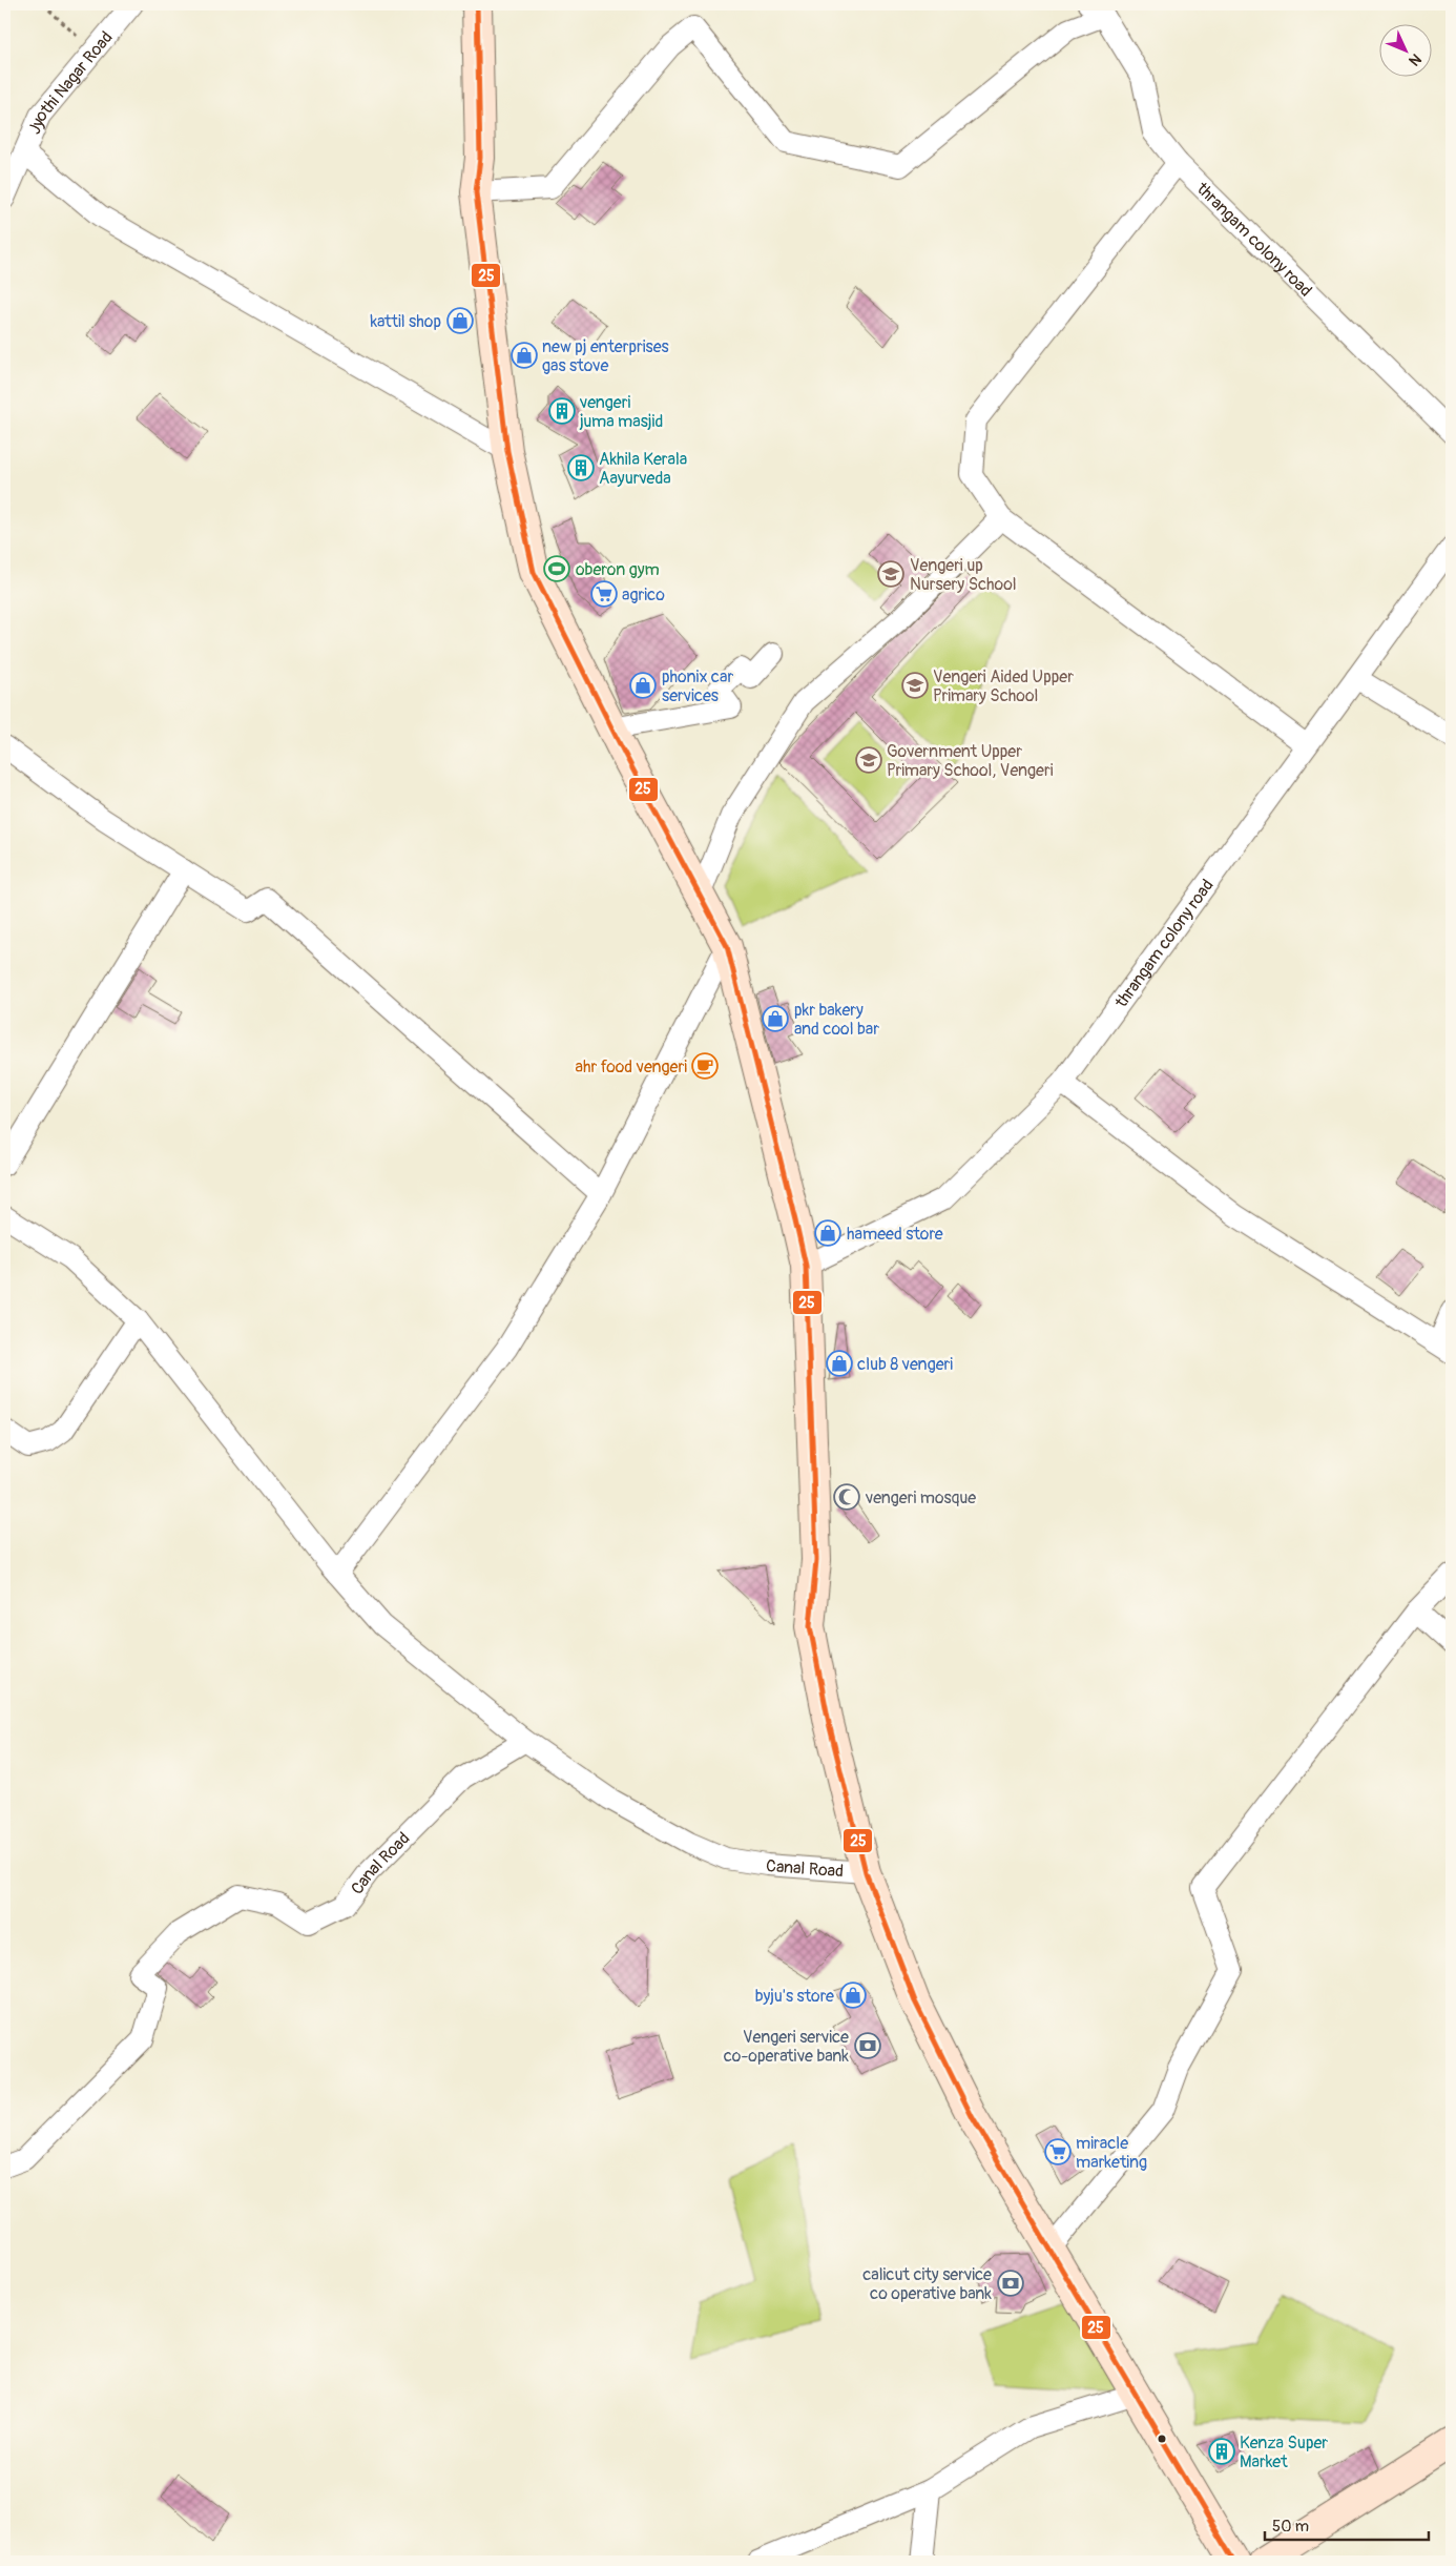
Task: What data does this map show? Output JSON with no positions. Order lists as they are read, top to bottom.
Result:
{
  "streets": {
    "street": ["Jyothi Nagar Road", "thrangam colony road", "Canal Road"]
  },
  "places": {
    "shop": [
      "kattil shop",
      "new pj enterprises gas stove",
      "phonix car services",
      "pkr bakery and cool bar",
      "hameed store",
      "club 8 vengeri",
      "byju's store"
    ],
    "building": ["vengeri juma masjid", "Akhila Kerala Aayurveda", "Kenza Super Market"],
    "sports": ["oberon gym"],
    "school or university": ["Vengeri up Nursery School", "Vengeri Aided Upper Primary School", "Government Upper Primary School, Vengeri"],
    "supermarket": ["agrico", "miracle marketing"],
    "cafe": ["ahr food vengeri"],
    "mosque": ["vengeri mosque"],
    "bank": ["Vengeri service co-operative bank", "calicut city service co operative bank"]
  },
  "lines": ["transit line 25"],
  "scale_bar": "50 m",
  "north": "bottom right"
}
